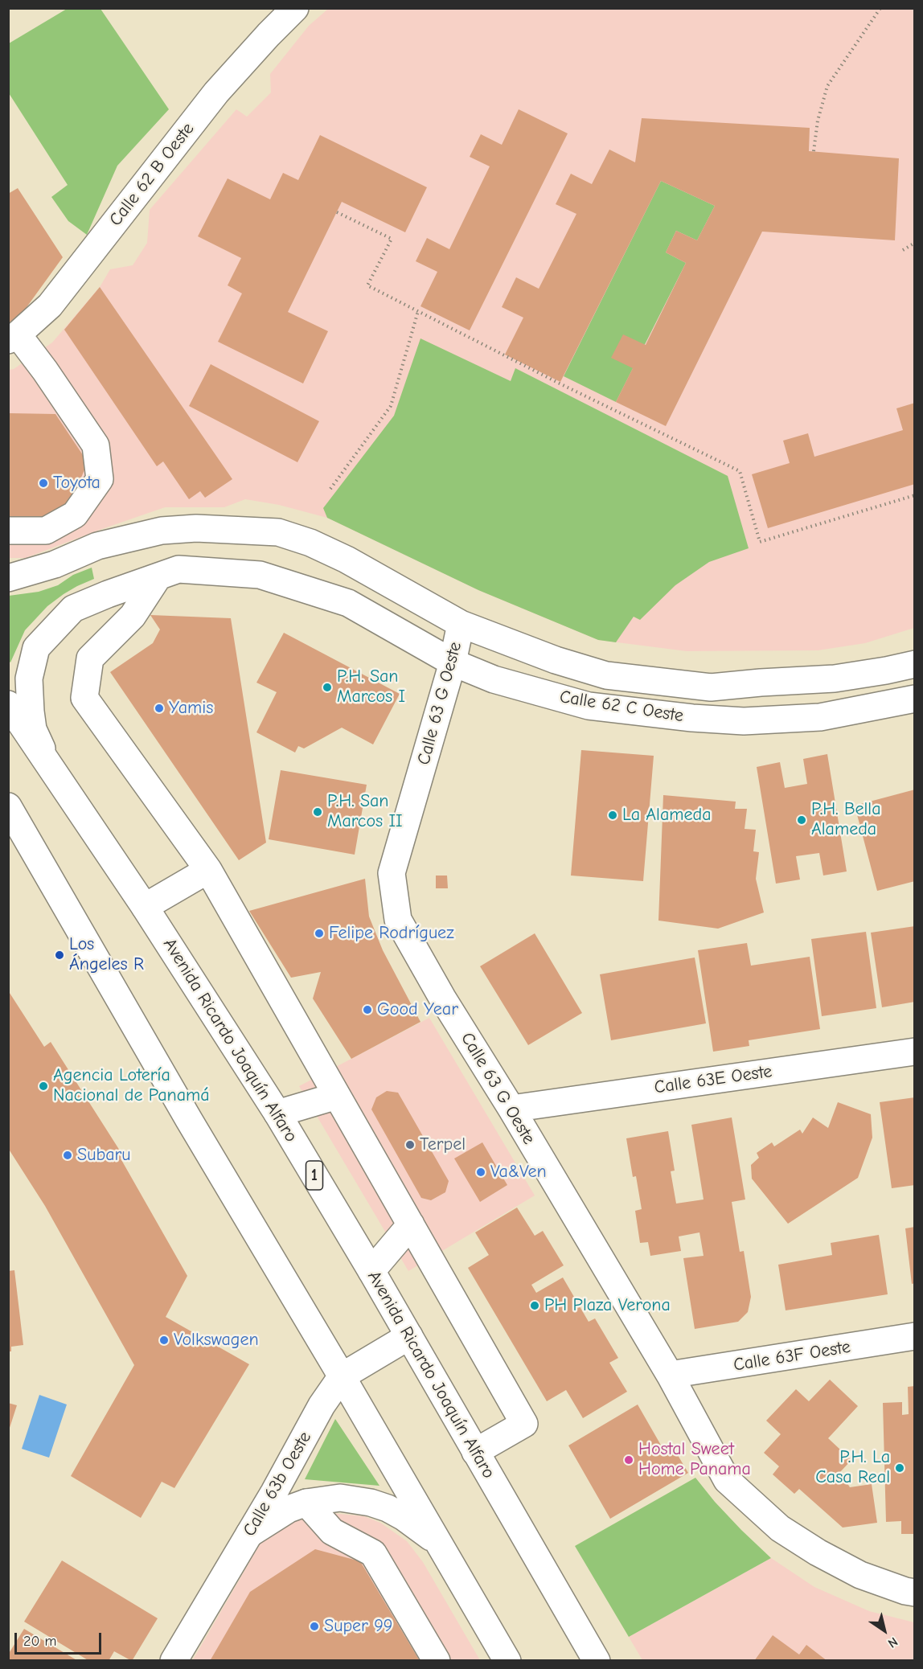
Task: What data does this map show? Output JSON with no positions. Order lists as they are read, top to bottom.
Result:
{
  "streets": {
    "street": [
      "Calle 62 B Oeste",
      "Calle 63 G Oeste",
      "Calle 62 C Oeste",
      "Avenida Ricardo Joaquín Alfaro",
      "Calle 63E Oeste",
      "1",
      "Calle 63F Oeste",
      "Calle 63b Oeste"
    ]
  },
  "crossings": [
    ["Calle 63 G Oeste", "Calle 62 C Oeste"],
    ["Calle 63 G Oeste", "Calle 63E Oeste"],
    ["Calle 63 G Oeste", "Calle 63F Oeste"],
    ["Calle 62 C Oeste", "Avenida Ricardo Joaquín Alfaro"],
    ["Avenida Ricardo Joaquín Alfaro", "Calle 63b Oeste"]
  ],
  "places": [
    "Toyota",
    "P.H. San Marcos I",
    "Yamis",
    "P.H. San Marcos II",
    "La Alameda",
    "P.H. Bella Alameda",
    "Felipe Rodríguez",
    "Los Ángeles R",
    "Good Year",
    "Agencia Lotería Nacional de Panamá",
    "Terpel",
    "Subaru",
    "Va&Ven",
    "PH Plaza Verona",
    "Volkswagen",
    "Hostal Sweet Home Panama",
    "P.H. La Casa Real",
    "Super 99"
  ],
  "scale_bar": "20 m",
  "north": "bottom right"
}
